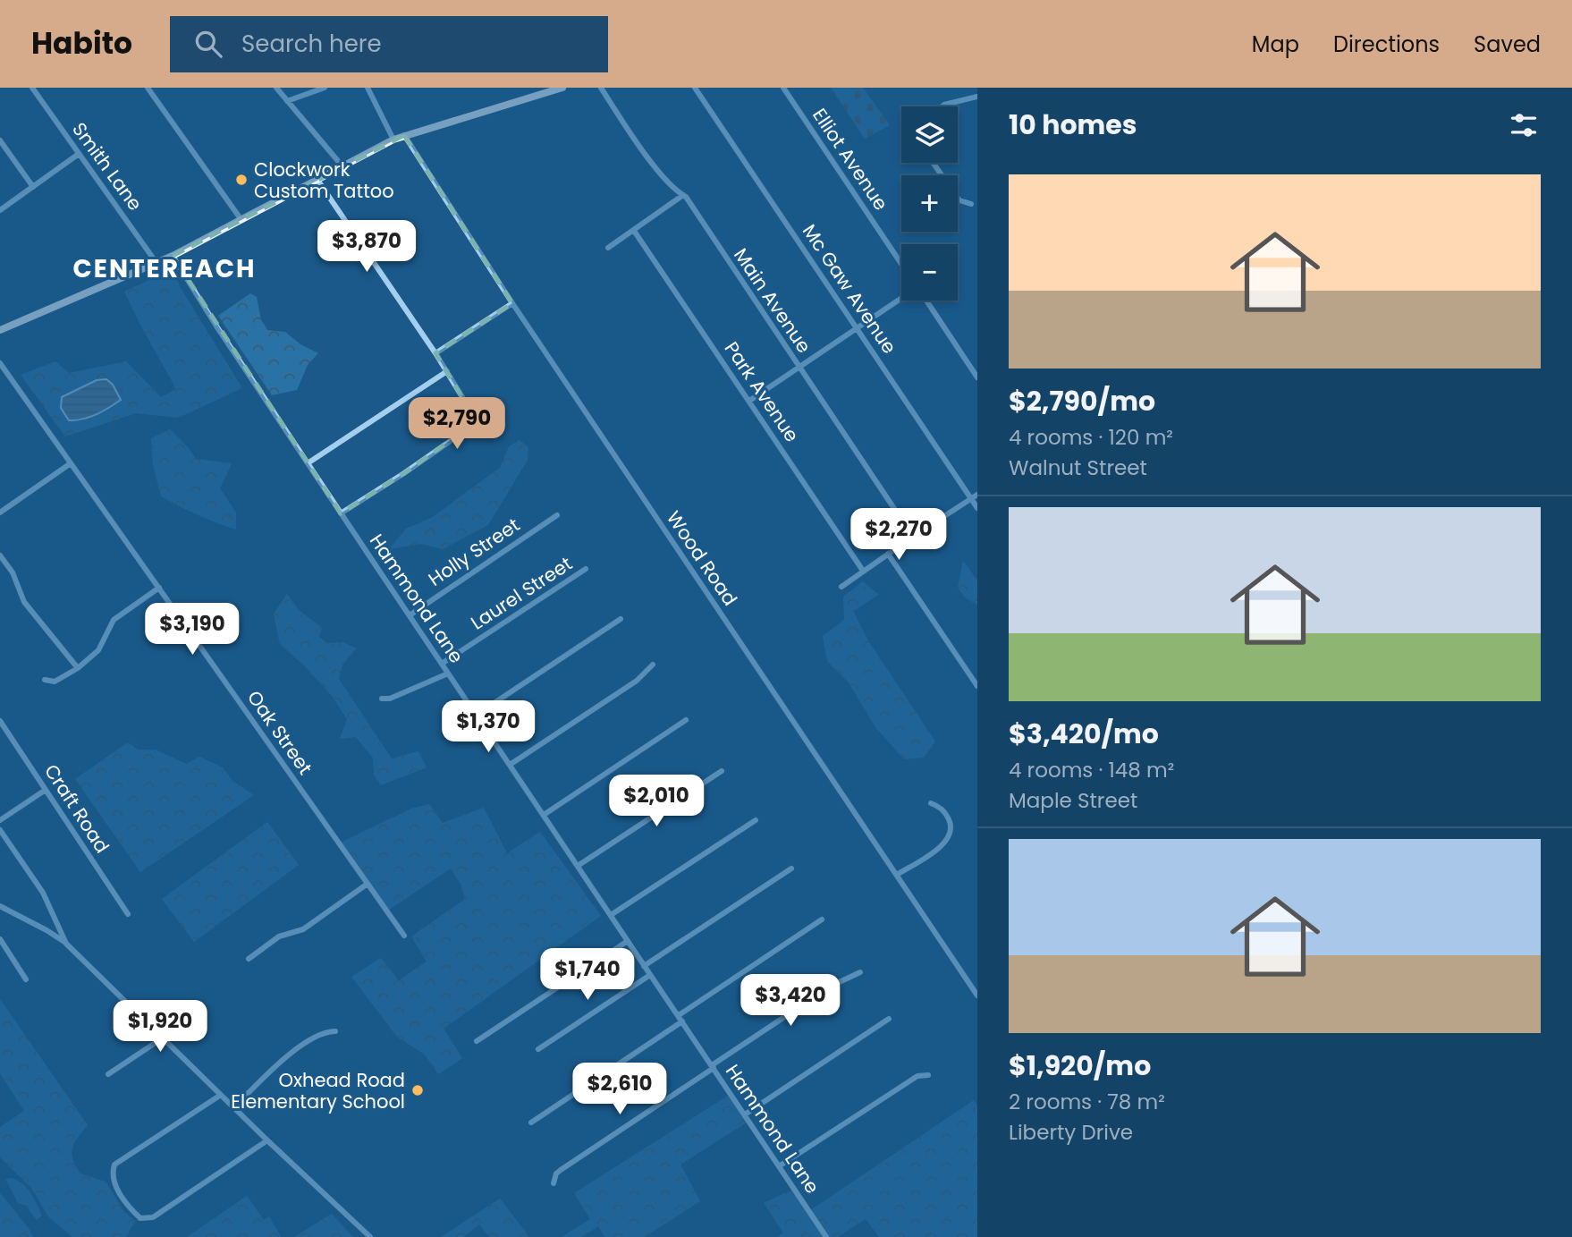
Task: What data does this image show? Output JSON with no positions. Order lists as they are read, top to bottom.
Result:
{
  "streets": {
    "street": [
      "Elliot Avenue",
      "Smith Lane",
      "Mc Gaw Avenue",
      "Main Avenue",
      "Park Avenue",
      "Holly Street",
      "Wood Road",
      "Laurel Street",
      "Hammond Lane",
      "Oak Street",
      "Craft Road"
    ]
  },
  "crossings": [
    ["Holly Street", "Hammond Lane"],
    ["Laurel Street", "Hammond Lane"]
  ],
  "districts": ["CENTEREACH"],
  "places": ["Clockwork Custom Tattoo", "Oxhead Road Elementary School"],
  "page": {
    "header": "Habito",
    "search": "Search here",
    "nav": ["Map", "Directions", "Saved"],
    "heading": "10 homes",
    "map_buttons": ["+", "−"],
    "list": [
      {
        "name": "$2,790/mo",
        "note": "4 rooms · 120 m² · Walnut Street"
      },
      {
        "name": "$3,420/mo",
        "note": "4 rooms · 148 m² · Maple Street"
      },
      {
        "name": "$1,920/mo",
        "note": "2 rooms · 78 m² · Liberty Drive"
      }
    ],
    "price": [
      "$3,870",
      "$2,790",
      "$2,270",
      "$3,190",
      "$1,370",
      "$2,010",
      "$1,740",
      "$3,420",
      "$1,920",
      "$2,610"
    ]
  }
}
